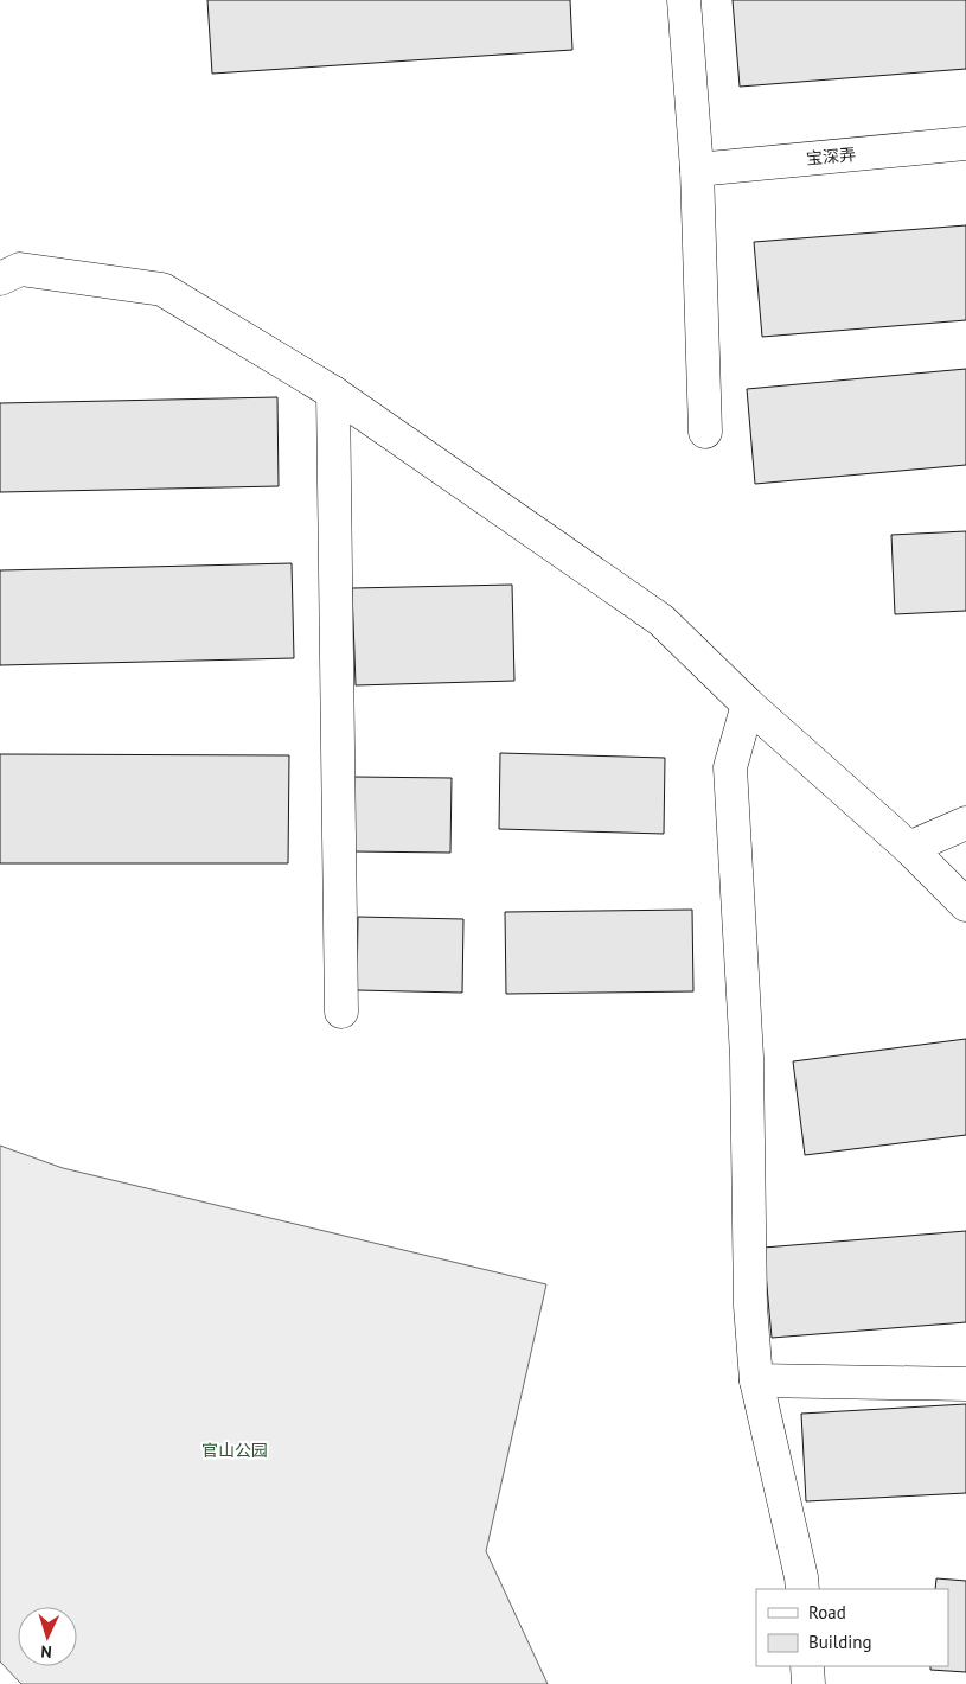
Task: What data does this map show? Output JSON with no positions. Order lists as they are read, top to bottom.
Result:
{
  "streets": {
    "street": ["宝深弄"]
  },
  "parks": ["官山公园"],
  "legend": ["Road", "Building"],
  "north": "bottom"
}
